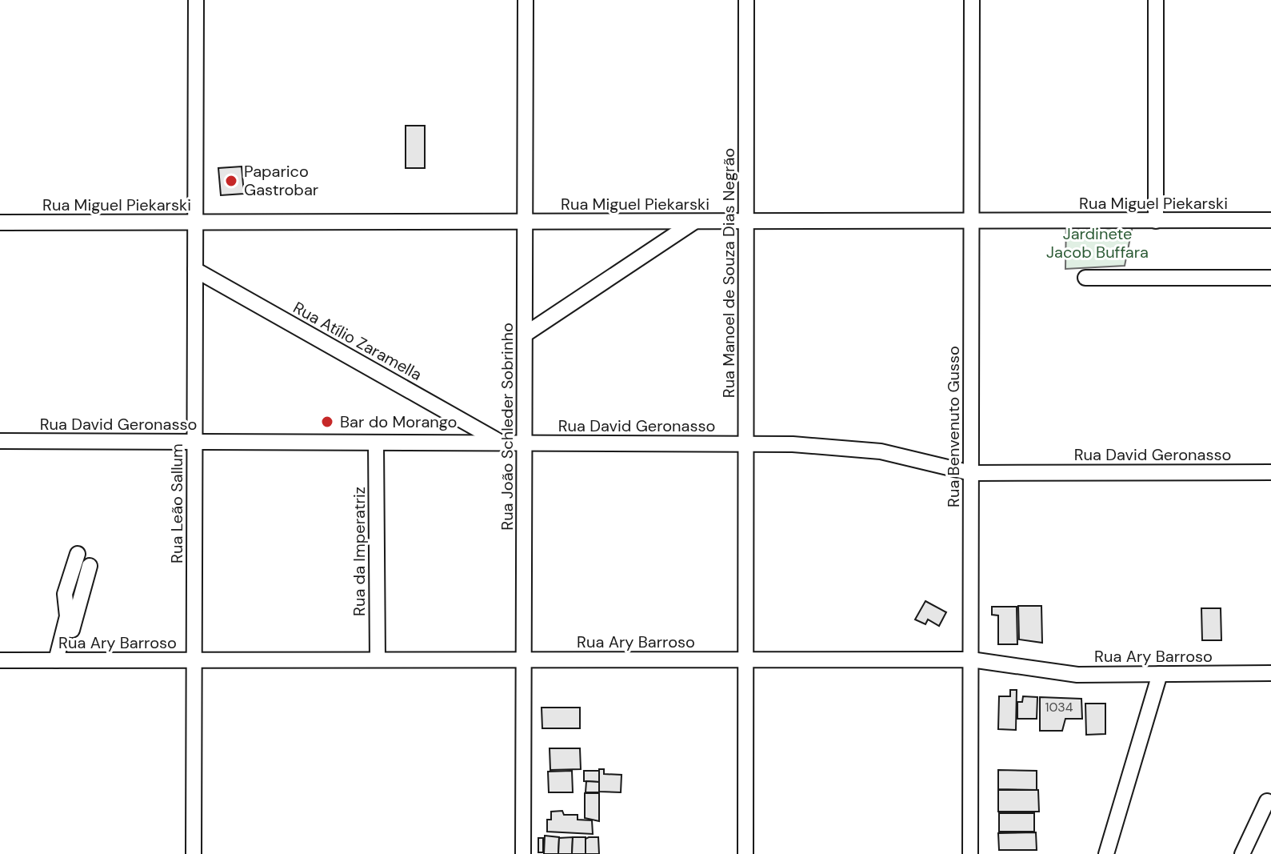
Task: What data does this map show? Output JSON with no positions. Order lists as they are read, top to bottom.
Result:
{
  "streets": {
    "street": [
      "Rua Miguel Piekarski",
      "Rua Manoel de Souza Dias Negrão",
      "Rua Atílio Zaramella",
      "Rua David Geronasso",
      "Rua João Schleder Sobrinho",
      "Rua Benvenuto Gusso",
      "Rua Leão Sallum",
      "Rua da Imperatriz",
      "Rua Ary Barroso"
    ]
  },
  "crossings": [
    ["Rua Miguel Piekarski", "Rua Manoel de Souza Dias Negrão"],
    ["Rua Miguel Piekarski", "Rua João Schleder Sobrinho"],
    ["Rua Miguel Piekarski", "Rua Benvenuto Gusso"],
    ["Rua Miguel Piekarski", "Rua Leão Sallum"],
    ["Rua Manoel de Souza Dias Negrão", "Rua David Geronasso"],
    ["Rua Manoel de Souza Dias Negrão", "Rua Ary Barroso"],
    ["Rua Atílio Zaramella", "Rua David Geronasso"],
    ["Rua Atílio Zaramella", "Rua Leão Sallum"],
    ["Rua David Geronasso", "Rua João Schleder Sobrinho"],
    ["Rua David Geronasso", "Rua Benvenuto Gusso"],
    ["Rua David Geronasso", "Rua Leão Sallum"],
    ["Rua David Geronasso", "Rua da Imperatriz"],
    ["Rua João Schleder Sobrinho", "Rua Ary Barroso"],
    ["Rua Benvenuto Gusso", "Rua Ary Barroso"],
    ["Rua Leão Sallum", "Rua Ary Barroso"],
    ["Rua da Imperatriz", "Rua Ary Barroso"]
  ],
  "parks": ["Jardinete Jacob Buffara"],
  "places": ["Paparico Gastrobar", "Bar do Morango"],
  "house_numbers": ["1034"]
}
